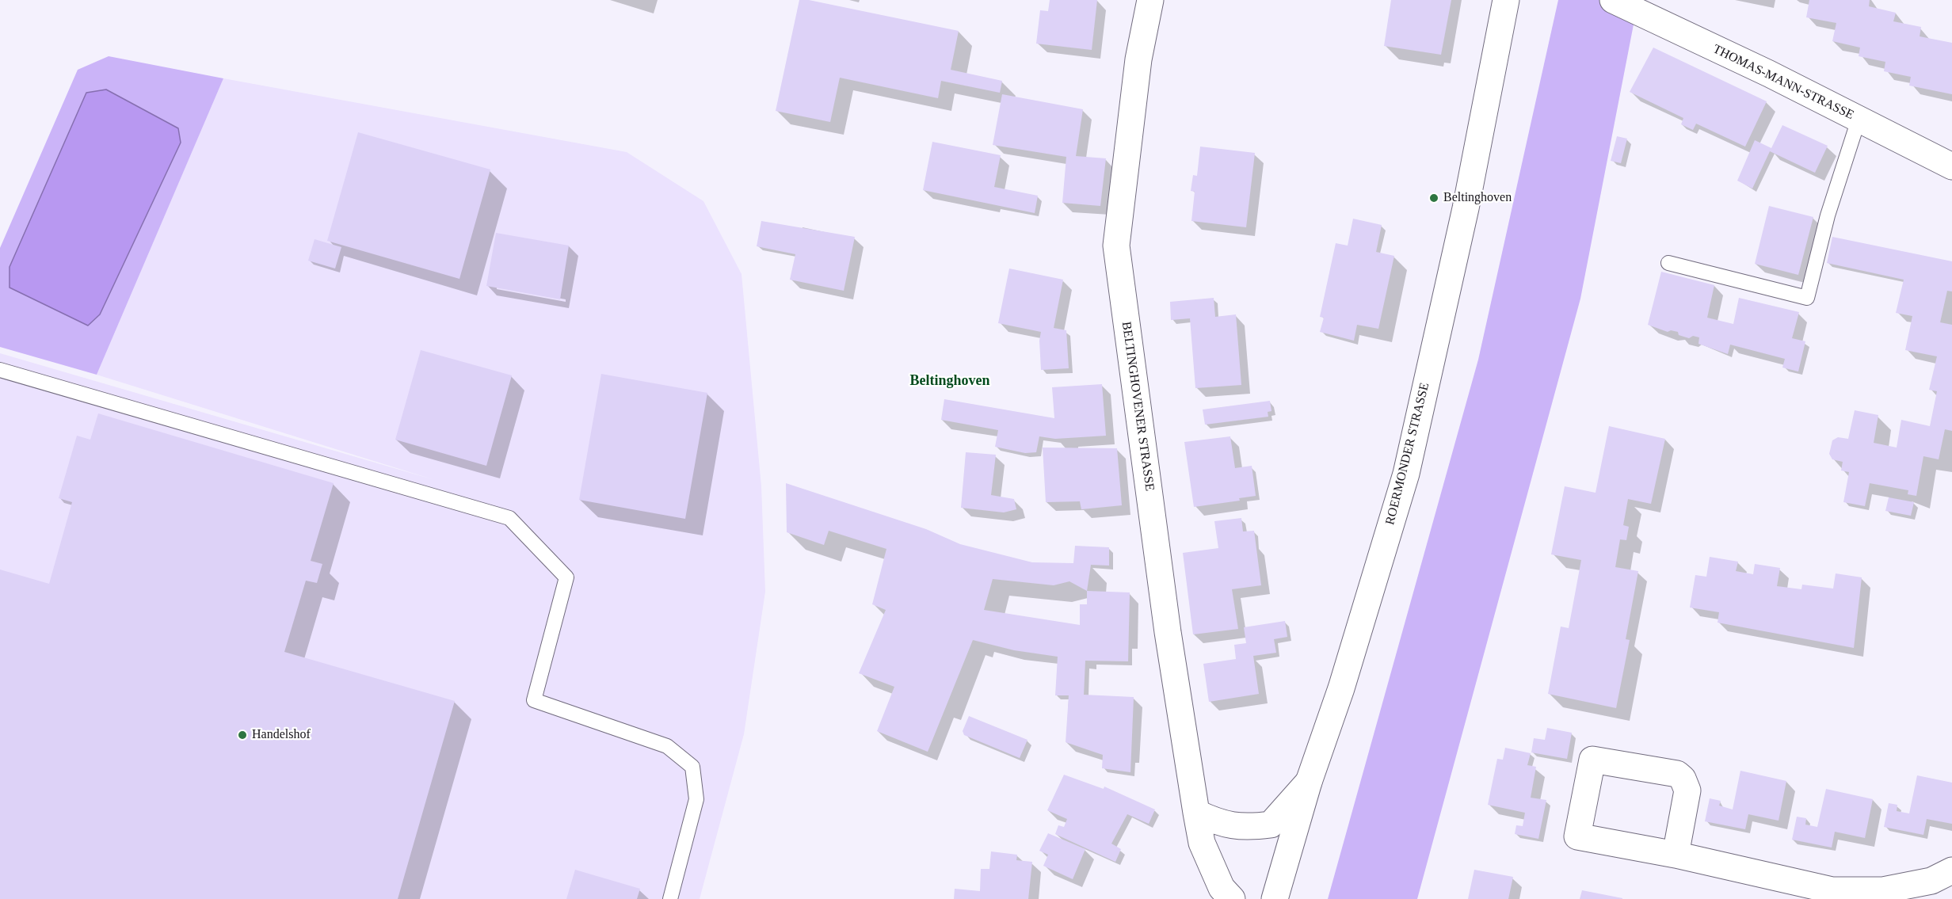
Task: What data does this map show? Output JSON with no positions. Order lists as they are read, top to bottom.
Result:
{
  "streets": {
    "street": ["THOMAS-MANN-STRASSE", "BELTINGHOVENER STRASSE", "ROERMONDER STRASSE"]
  },
  "districts": ["Beltinghoven"],
  "places": ["Beltinghoven", "Handelshof"]
}
